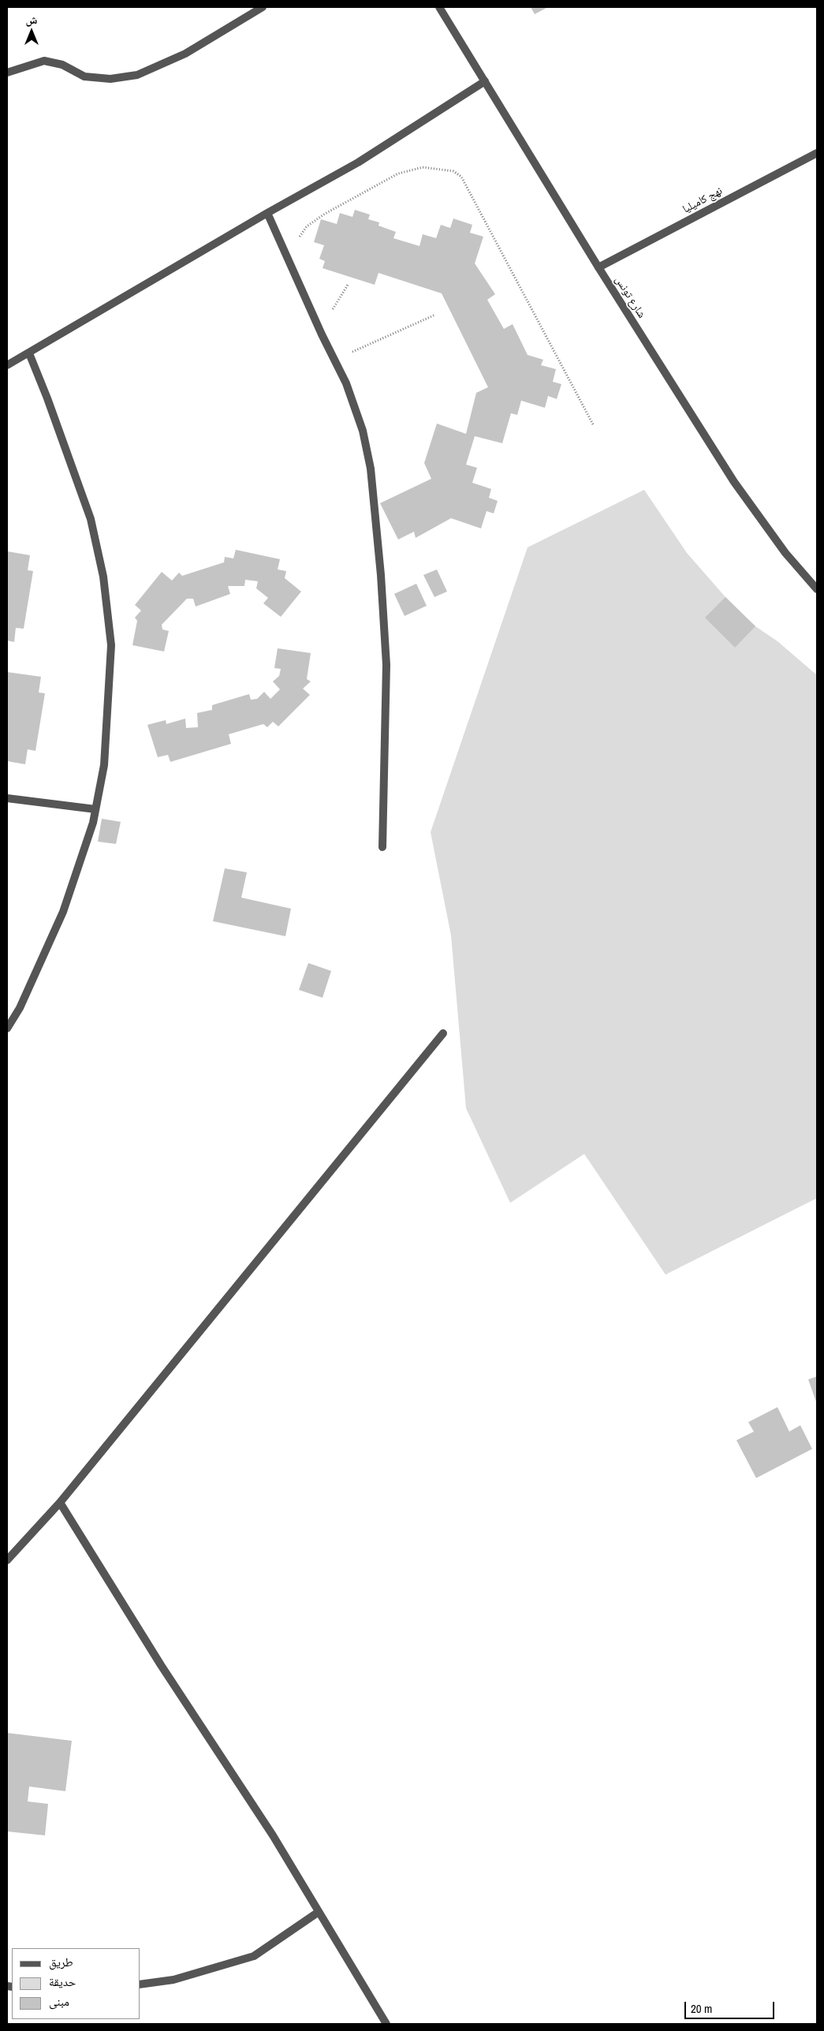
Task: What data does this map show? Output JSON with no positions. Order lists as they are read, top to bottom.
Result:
{
  "streets": {
    "street": ["نهج كاميليا", "شارع تونس"]
  },
  "crossings": [
    ["نهج كاميليا", "شارع تونس"]
  ],
  "legend": ["طريق", "حديقة", "مبنى"],
  "scale_bar": "20 m",
  "north": "top"
}
